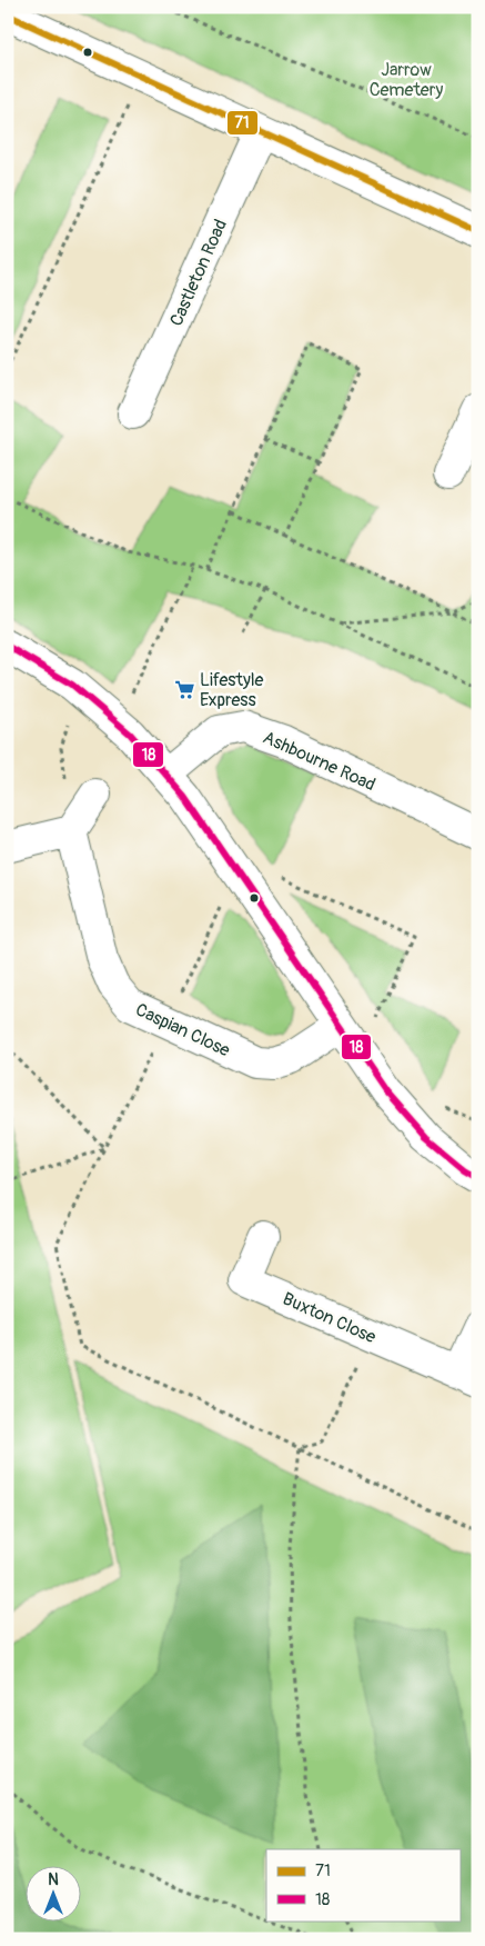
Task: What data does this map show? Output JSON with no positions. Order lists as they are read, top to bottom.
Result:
{
  "streets": {
    "street": [
      "Castleton Road",
      "Ashbourne Road",
      "Caspian Close",
      "Buxton Close"
    ]
  },
  "parks": ["Jarrow Cemetery"],
  "places": {
    "supermarket": ["Lifestyle Express"]
  },
  "lines": ["transit line 71", "transit line 18"],
  "legend": ["71", "18"],
  "north": "top"
}
